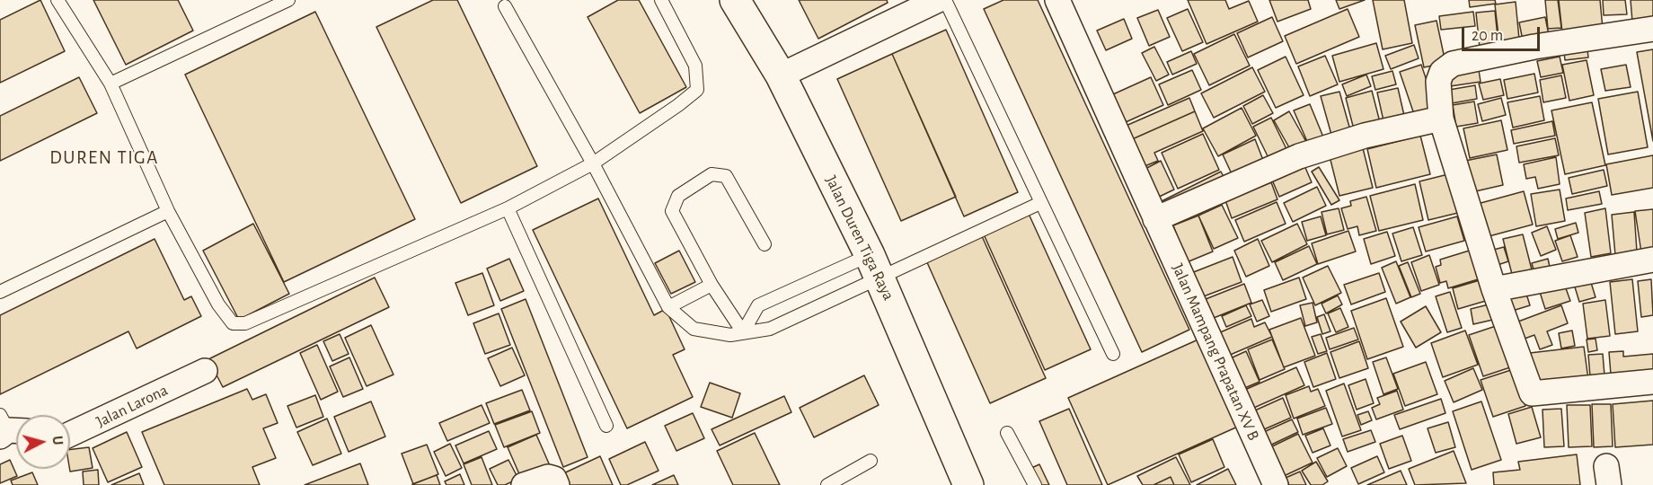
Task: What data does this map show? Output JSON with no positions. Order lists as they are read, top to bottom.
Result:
{
  "streets": {
    "main road": ["Jalan Duren Tiga Raya"],
    "street": ["Jalan Mampang Prapatan XV B", "Jalan Larona"]
  },
  "districts": ["DUREN TIGA"],
  "scale_bar": "20 m",
  "north": "right"
}
